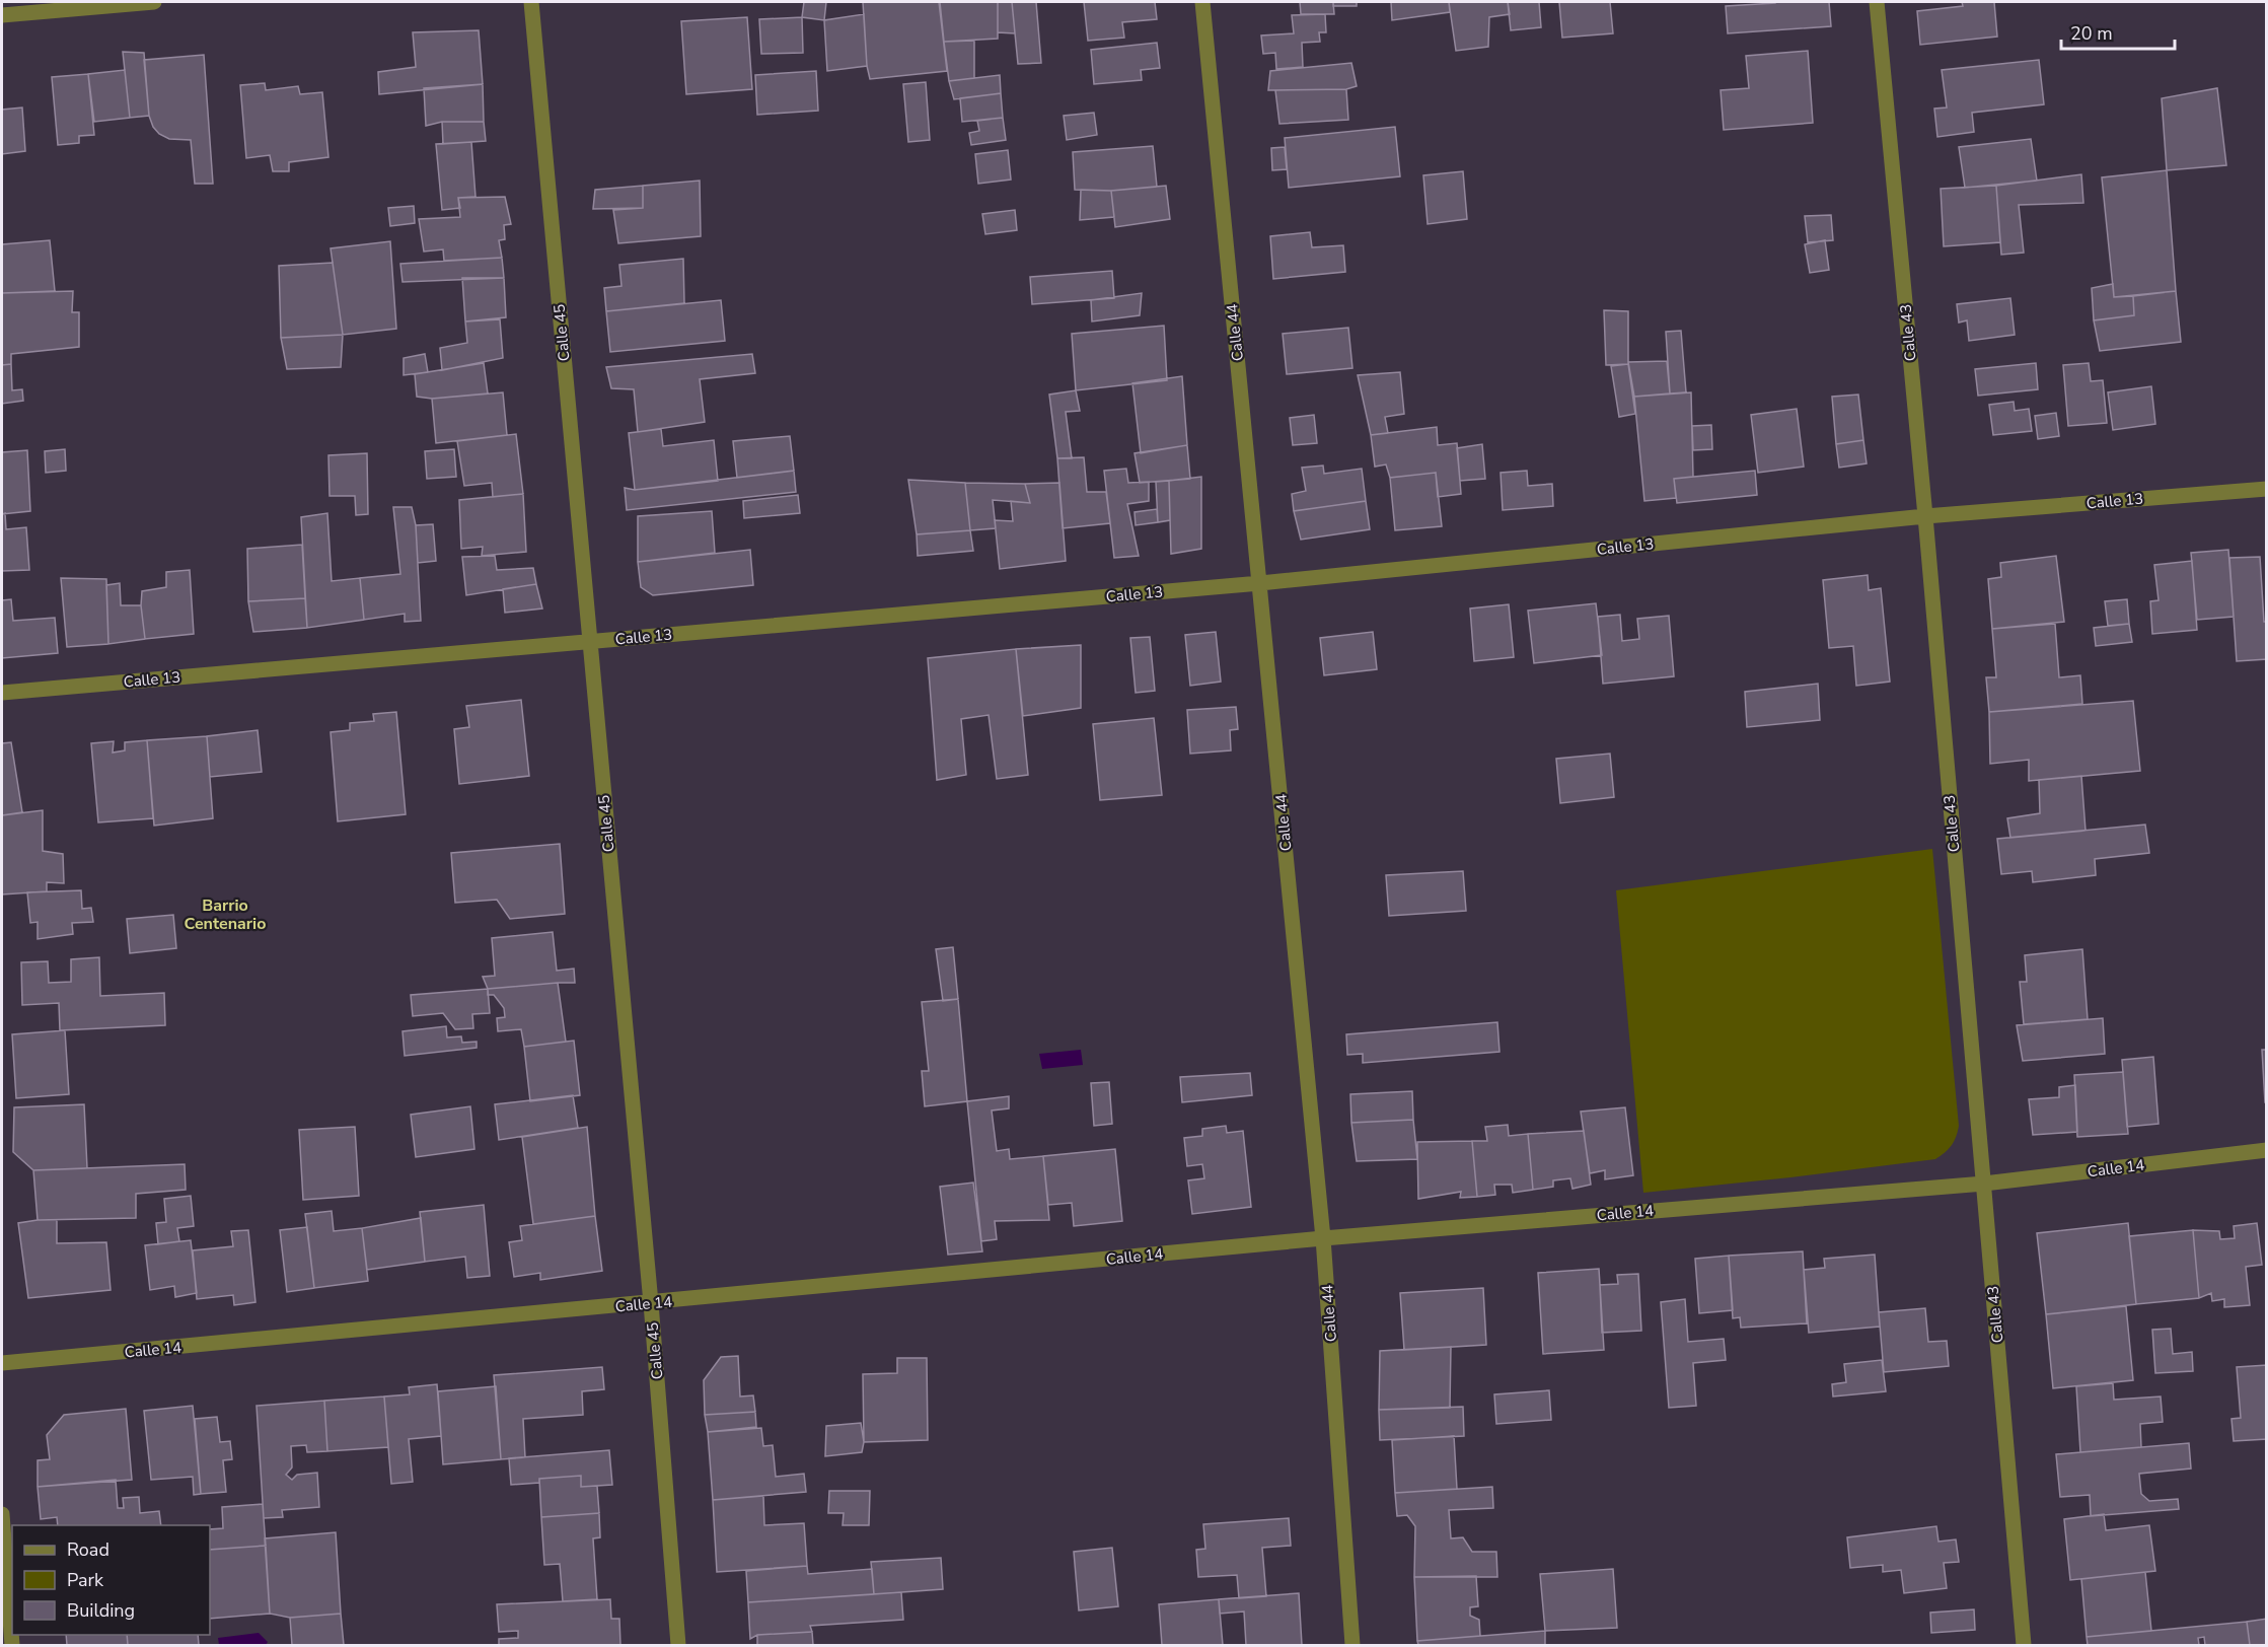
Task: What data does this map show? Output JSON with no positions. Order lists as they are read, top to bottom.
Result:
{
  "streets": {
    "street": [
      "Calle 45",
      "Calle 44",
      "Calle 43",
      "Calle 13",
      "Calle 14"
    ]
  },
  "crossings": [
    ["Calle 45", "Calle 13"],
    ["Calle 45", "Calle 14"],
    ["Calle 44", "Calle 13"],
    ["Calle 44", "Calle 14"],
    ["Calle 43", "Calle 13"],
    ["Calle 43", "Calle 14"]
  ],
  "districts": ["Barrio Centenario"],
  "legend": ["Road", "Park", "Building"],
  "scale_bar": "20 m"
}
